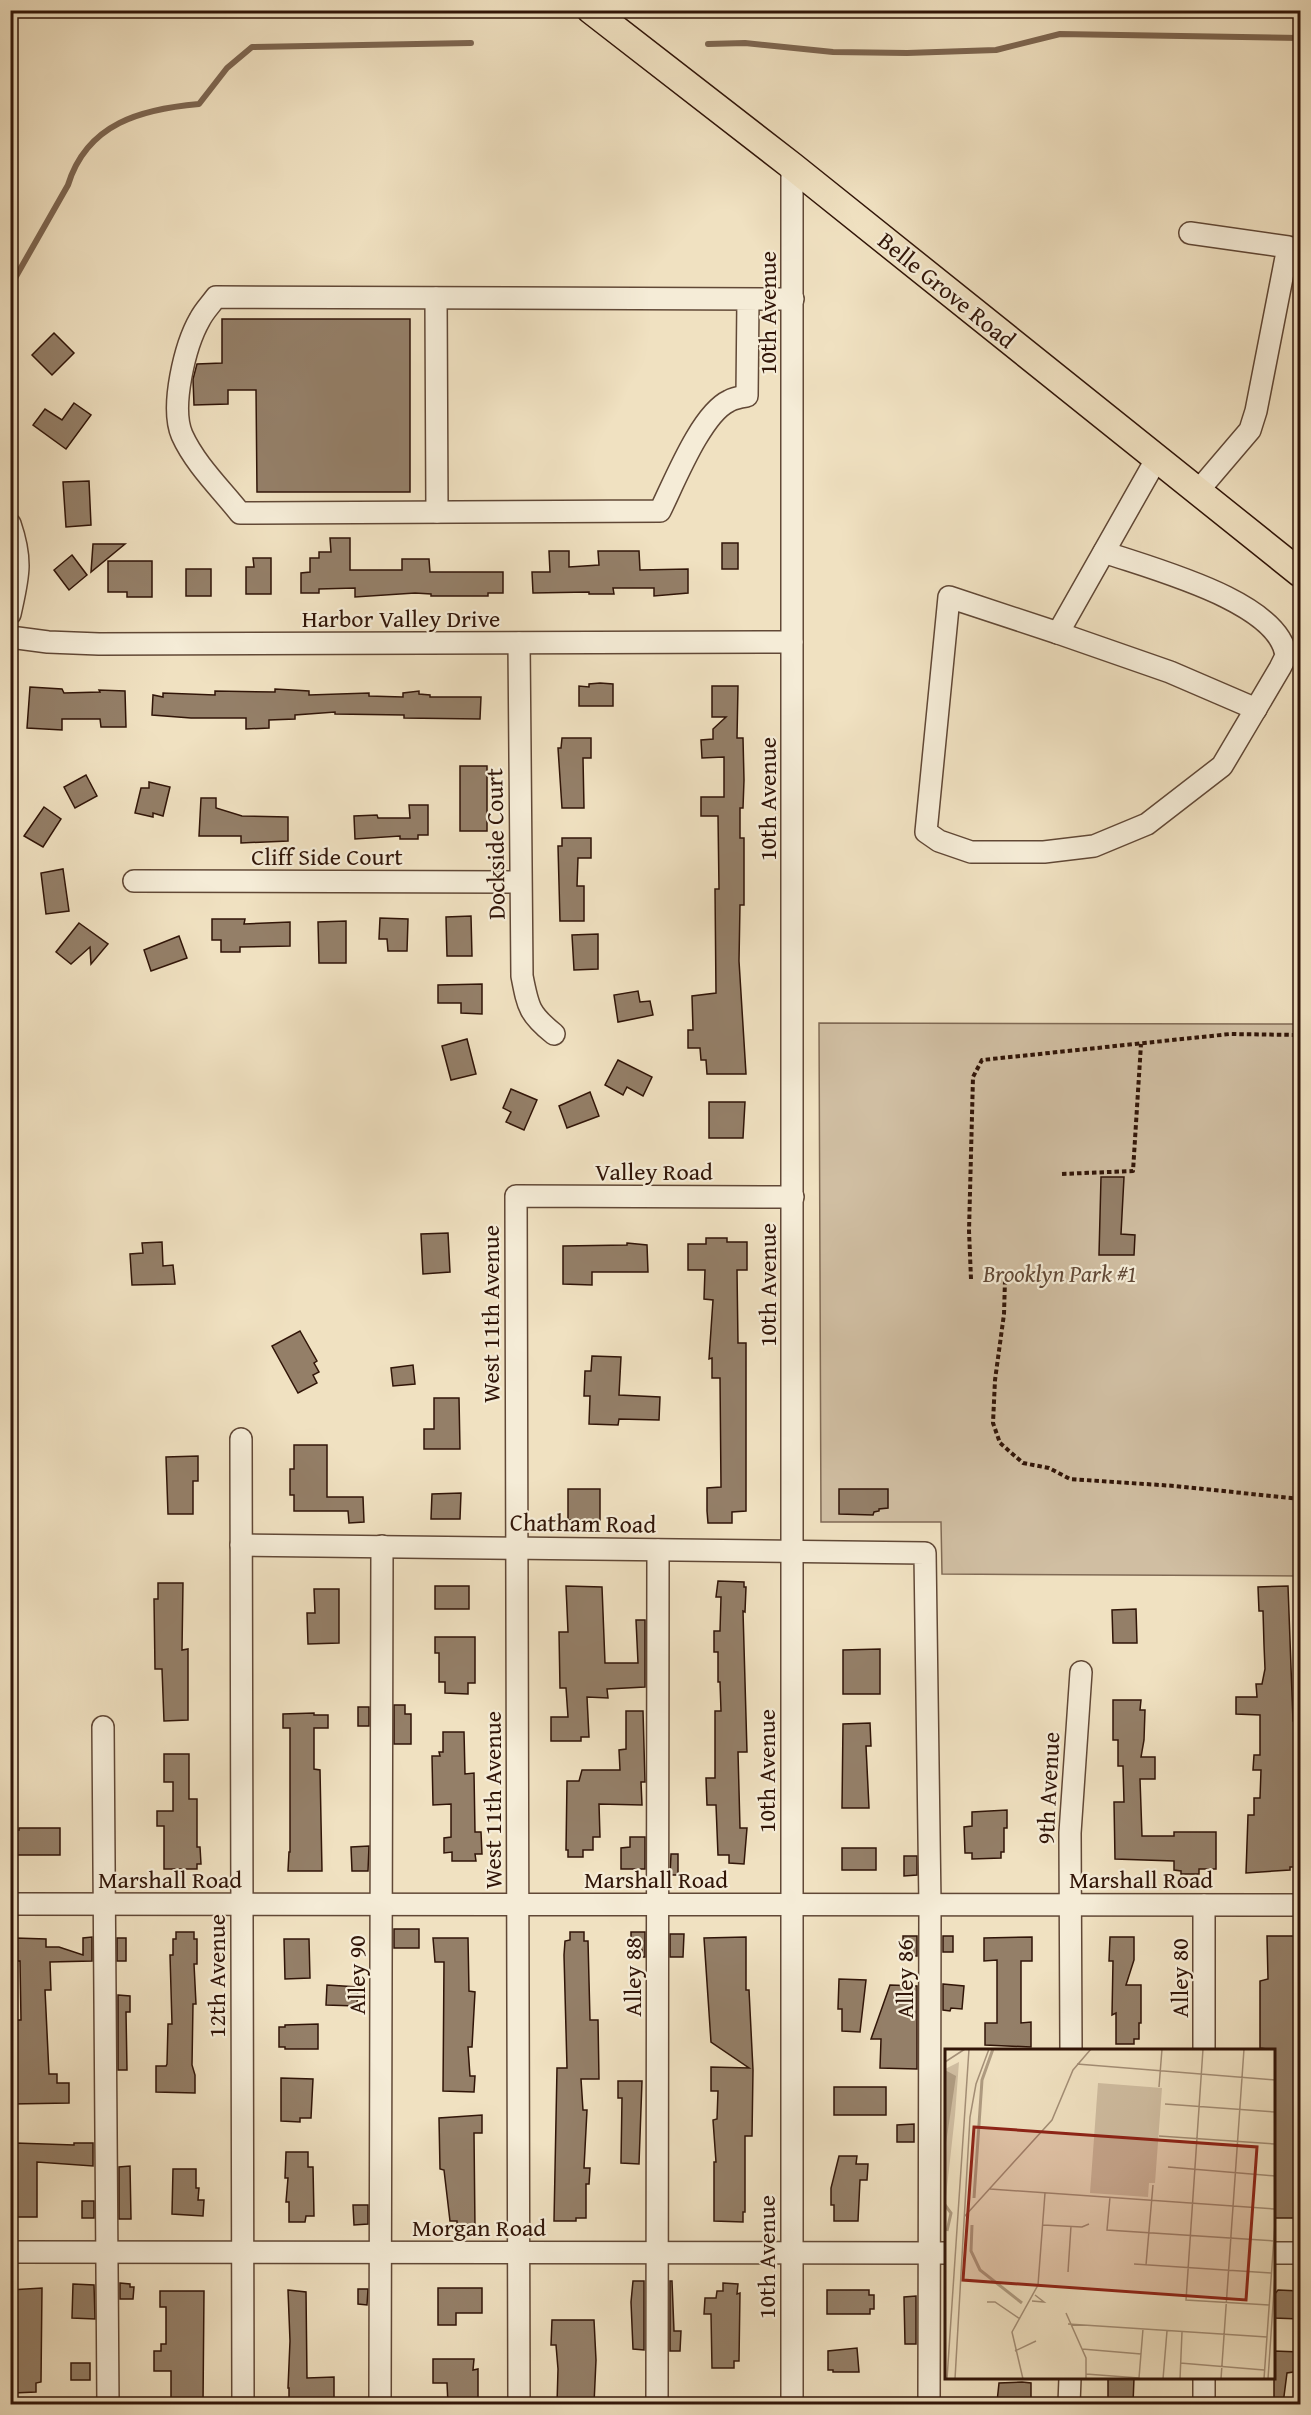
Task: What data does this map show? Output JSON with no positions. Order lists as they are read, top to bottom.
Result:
{
  "streets": {
    "main road": ["Belle Grove Road"],
    "street": [
      "10th Avenue",
      "Harbor Valley Drive",
      "Dockside Court",
      "Cliff Side Court",
      "Valley Road",
      "West 11th Avenue",
      "Chatham Road",
      "9th Avenue",
      "Marshall Road",
      "Alley 90",
      "12th Avenue",
      "Alley 88",
      "Alley 80",
      "Alley 86",
      "Morgan Road"
    ]
  },
  "crossings": [
    ["Belle Grove Road", "10th Avenue"],
    ["10th Avenue", "Harbor Valley Drive"],
    ["10th Avenue", "Valley Road"],
    ["10th Avenue", "Chatham Road"],
    ["10th Avenue", "Marshall Road"],
    ["10th Avenue", "Morgan Road"],
    ["Harbor Valley Drive", "Dockside Court"],
    ["Dockside Court", "Cliff Side Court"],
    ["Valley Road", "West 11th Avenue"],
    ["West 11th Avenue", "Chatham Road"],
    ["West 11th Avenue", "Marshall Road"],
    ["West 11th Avenue", "Morgan Road"],
    ["Chatham Road", "Alley 90"],
    ["Chatham Road", "12th Avenue"],
    ["Chatham Road", "Alley 88"],
    ["Chatham Road", "Alley 86"],
    ["9th Avenue", "Marshall Road"],
    ["Marshall Road", "Alley 90"],
    ["Marshall Road", "12th Avenue"],
    ["Marshall Road", "Alley 88"],
    ["Marshall Road", "Alley 80"],
    ["Marshall Road", "Alley 86"],
    ["Alley 90", "Morgan Road"],
    ["12th Avenue", "Morgan Road"],
    ["Alley 88", "Morgan Road"],
    ["Alley 86", "Morgan Road"]
  ],
  "parks": ["Brooklyn Park #1"]
}
